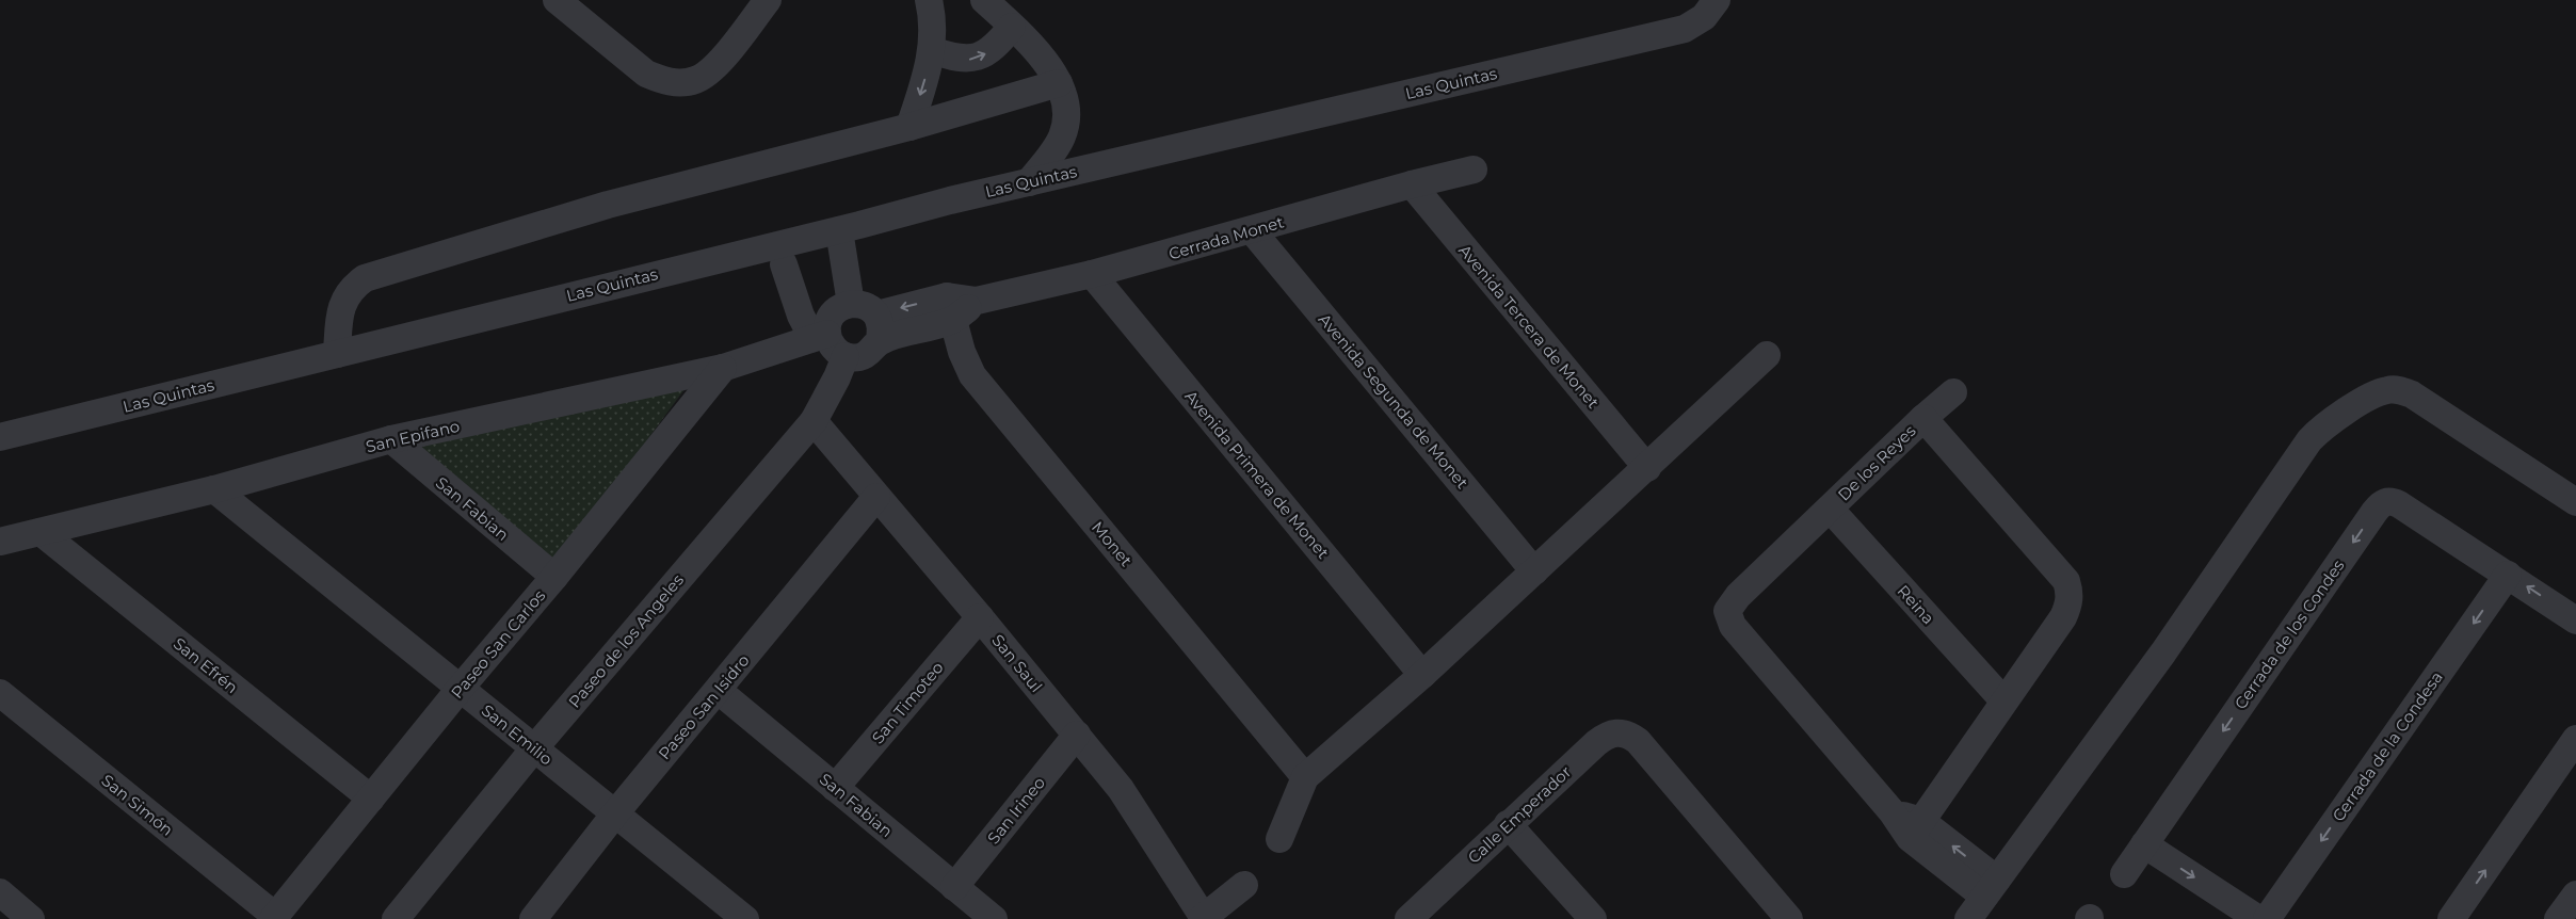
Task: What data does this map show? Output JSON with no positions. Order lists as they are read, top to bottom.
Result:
{
  "streets": {
    "street": [
      "Las Quintas",
      "Cerrada Monet",
      "Avenida Tercera de Monet",
      "Avenida Segunda de Monet",
      "San Epifano",
      "De los Reyes",
      "Avenida Primera de Monet",
      "San Fabian",
      "Monet",
      "Reina",
      "Cerrada de los Condes",
      "Paseo de los Angeles",
      "Paseo San Carlos",
      "San Saul",
      "San Efrén",
      "San Timoteo",
      "Paseo San Isidro",
      "San Emilio",
      "Cerrada de la Condesa",
      "San Simón",
      "San Irineo",
      "Calle Emperador"
    ]
  },
  "crossings": [
    ["Cerrada Monet", "Avenida Tercera de Monet"],
    ["Cerrada Monet", "Avenida Segunda de Monet"],
    ["Cerrada Monet", "Avenida Primera de Monet"],
    ["Cerrada Monet", "Monet"],
    ["San Epifano", "San Fabian"],
    ["San Epifano", "Paseo de los Angeles"],
    ["San Epifano", "Paseo San Carlos"],
    ["San Epifano", "San Efrén"],
    ["San Epifano", "San Emilio"],
    ["De los Reyes", "Reina"],
    ["San Fabian", "Paseo San Carlos"],
    ["San Fabian", "San Timoteo"],
    ["San Fabian", "Paseo San Isidro"],
    ["San Fabian", "San Irineo"],
    ["Cerrada de los Condes", "Cerrada de la Condesa"],
    ["Paseo de los Angeles", "San Saul"],
    ["Paseo de los Angeles", "San Emilio"],
    ["Paseo San Carlos", "San Efrén"],
    ["Paseo San Carlos", "San Emilio"],
    ["Paseo San Carlos", "San Simón"],
    ["San Saul", "San Timoteo"],
    ["San Saul", "Paseo San Isidro"],
    ["San Saul", "San Irineo"],
    ["Paseo San Isidro", "San Emilio"]
  ]
}
